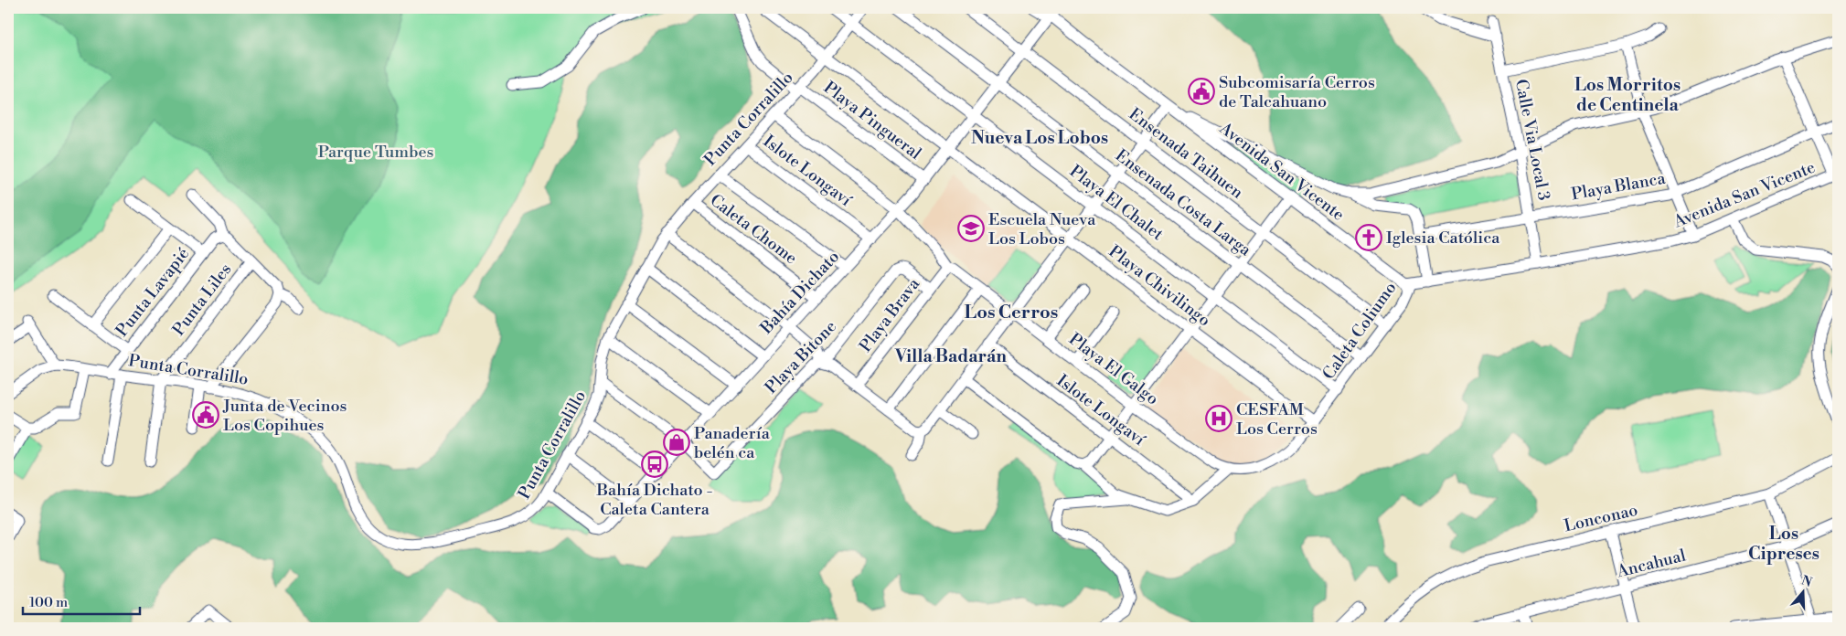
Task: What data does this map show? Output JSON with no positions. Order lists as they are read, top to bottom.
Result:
{
  "streets": {
    "street": [
      "Punta Corralillo",
      "Playa Pingueral",
      "Calle Via Local 3",
      "Ensenada Taihuen",
      "Islote Longaví",
      "Avenida San Vicente",
      "Playa Blanca",
      "Playa El Chalet",
      "Ensenada Costa Larga",
      "Caleta Chome",
      "Playa Chivilingo",
      "Punta Lavapié",
      "Bahía Dichato",
      "Punta Liles",
      "Playa Brava",
      "Caleta Coliumo",
      "Playa Bitone",
      "Playa El Galgo",
      "Lonconao",
      "Ancahual"
    ]
  },
  "crossings": [
    ["Punta Corralillo", "Playa Pingueral"],
    ["Punta Corralillo", "Islote Longaví"],
    ["Punta Corralillo", "Playa El Chalet"],
    ["Punta Corralillo", "Caleta Chome"],
    ["Punta Corralillo", "Playa Chivilingo"],
    ["Punta Corralillo", "Punta Lavapié"],
    ["Punta Corralillo", "Bahía Dichato"],
    ["Punta Corralillo", "Punta Liles"],
    ["Punta Corralillo", "Playa El Galgo"],
    ["Playa Pingueral", "Bahía Dichato"],
    ["Calle Via Local 3", "Avenida San Vicente"],
    ["Calle Via Local 3", "Playa Blanca"],
    ["Ensenada Taihuen", "Bahía Dichato"],
    ["Ensenada Taihuen", "Caleta Coliumo"],
    ["Islote Longaví", "Bahía Dichato"],
    ["Avenida San Vicente", "Bahía Dichato"],
    ["Avenida San Vicente", "Caleta Coliumo"],
    ["Playa El Chalet", "Bahía Dichato"],
    ["Playa El Chalet", "Caleta Coliumo"],
    ["Ensenada Costa Larga", "Bahía Dichato"],
    ["Ensenada Costa Larga", "Caleta Coliumo"],
    ["Caleta Chome", "Bahía Dichato"],
    ["Playa Chivilingo", "Bahía Dichato"],
    ["Playa Chivilingo", "Caleta Coliumo"],
    ["Bahía Dichato", "Playa Bitone"],
    ["Bahía Dichato", "Playa El Galgo"],
    ["Playa Brava", "Playa Bitone"],
    ["Playa Brava", "Playa El Galgo"],
    ["Caleta Coliumo", "Playa El Galgo"]
  ],
  "districts": [
    "Los Morritos de Centinela",
    "Nueva Los Lobos",
    "Los Cerros",
    "Villa Badarán",
    "Los Cipreses"
  ],
  "parks": ["Parque Tumbes"],
  "places": {
    "public building": ["Subcomisaría Cerros de Talcahuano", "Junta de Vecinos Los Copihues"],
    "school or university": ["Escuela Nueva Los Lobos"],
    "church": ["Iglesia Católica"],
    "hospital": ["CESFAM Los Cerros"],
    "shop": ["Panadería belén ca"],
    "bus stop": ["Bahía Dichato - Caleta Cantera"]
  },
  "scale_bar": "100 m",
  "north": "top"
}
